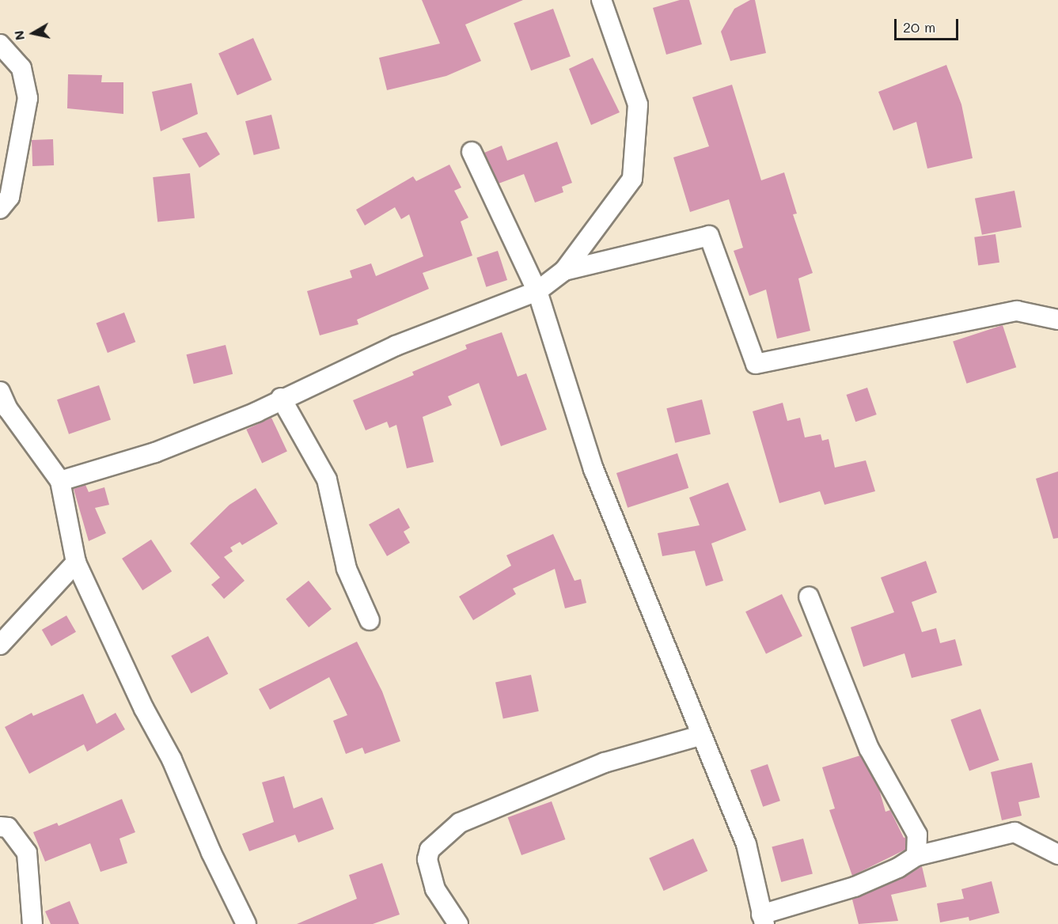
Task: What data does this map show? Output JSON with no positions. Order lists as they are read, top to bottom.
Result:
{
  "scale_bar": "20 m",
  "north": "left"
}
